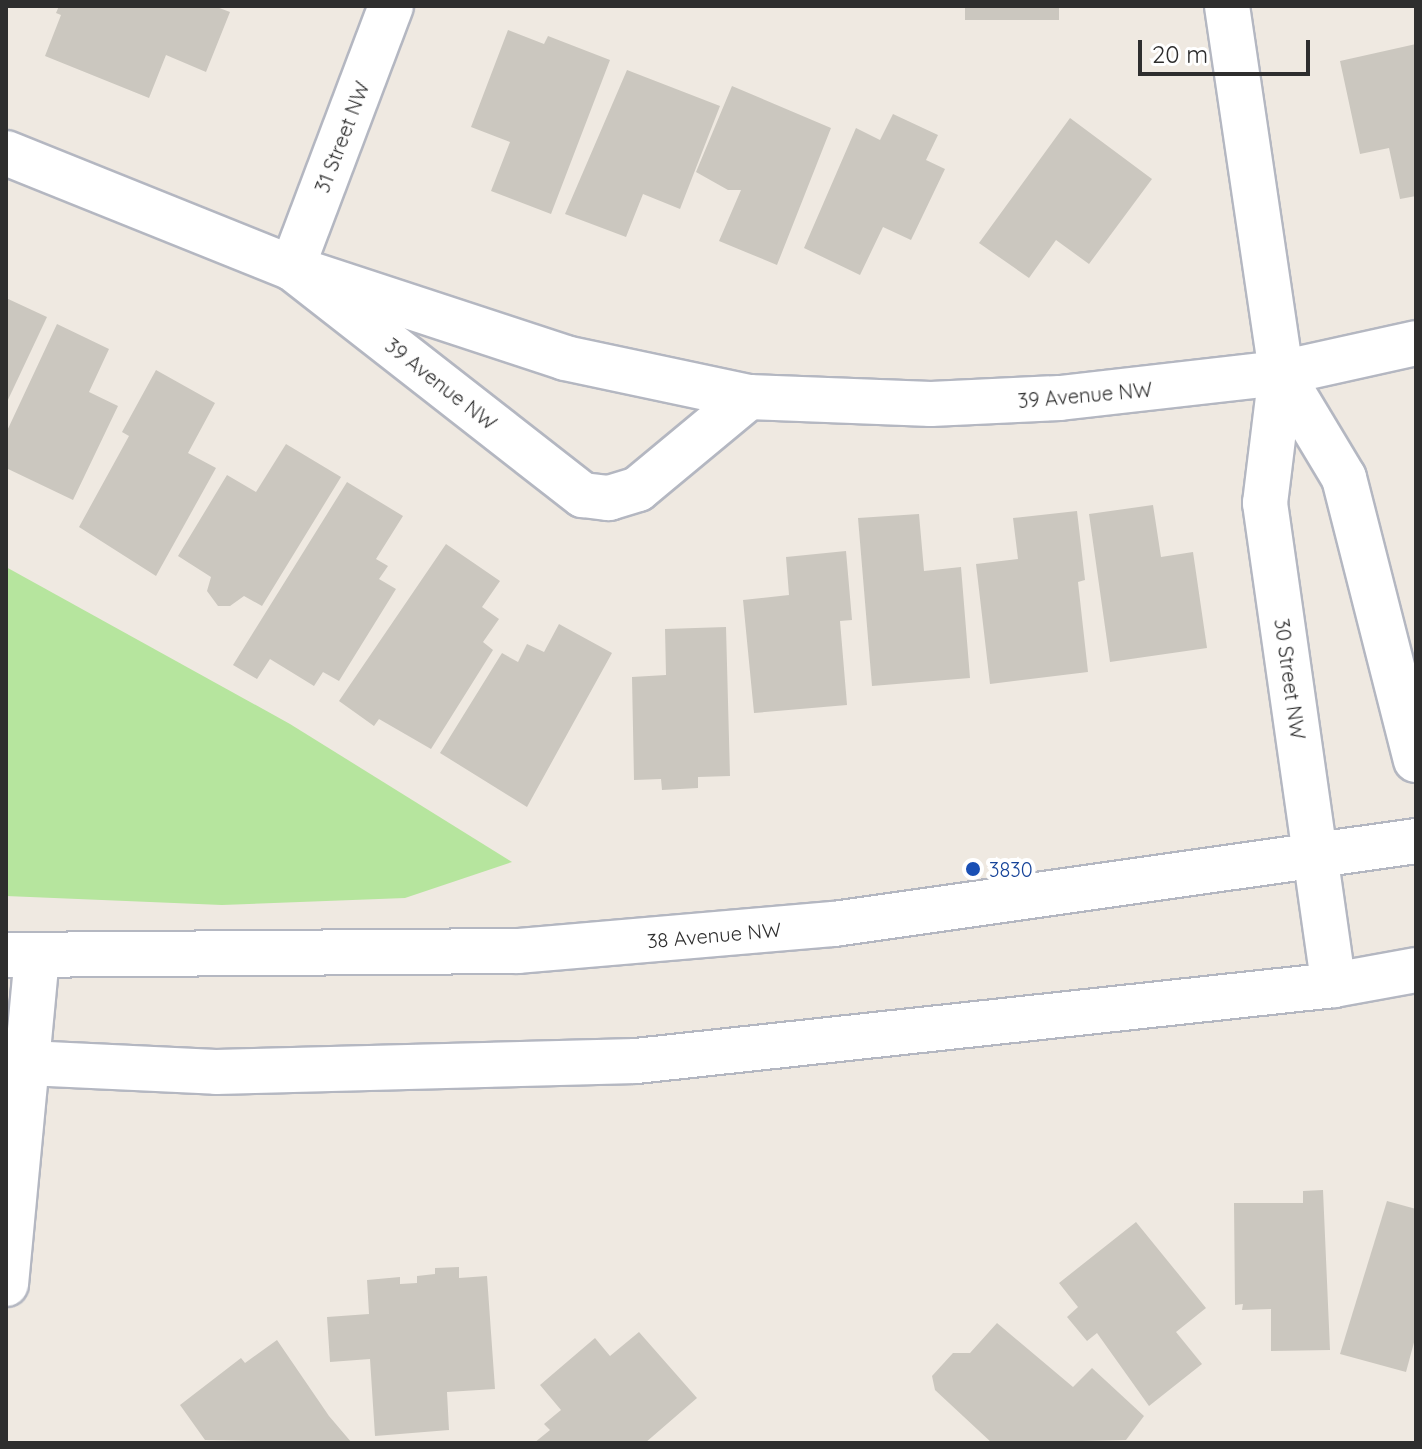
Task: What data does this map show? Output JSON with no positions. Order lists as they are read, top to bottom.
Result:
{
  "streets": {
    "street": [
      "31 Street NW",
      "39 Avenue NW",
      "30 Street NW",
      "38 Avenue NW"
    ]
  },
  "crossings": [
    ["31 Street NW", "39 Avenue NW"],
    ["39 Avenue NW", "30 Street NW"],
    ["30 Street NW", "38 Avenue NW"]
  ],
  "places": ["3830"],
  "scale_bar": "20 m"
}
